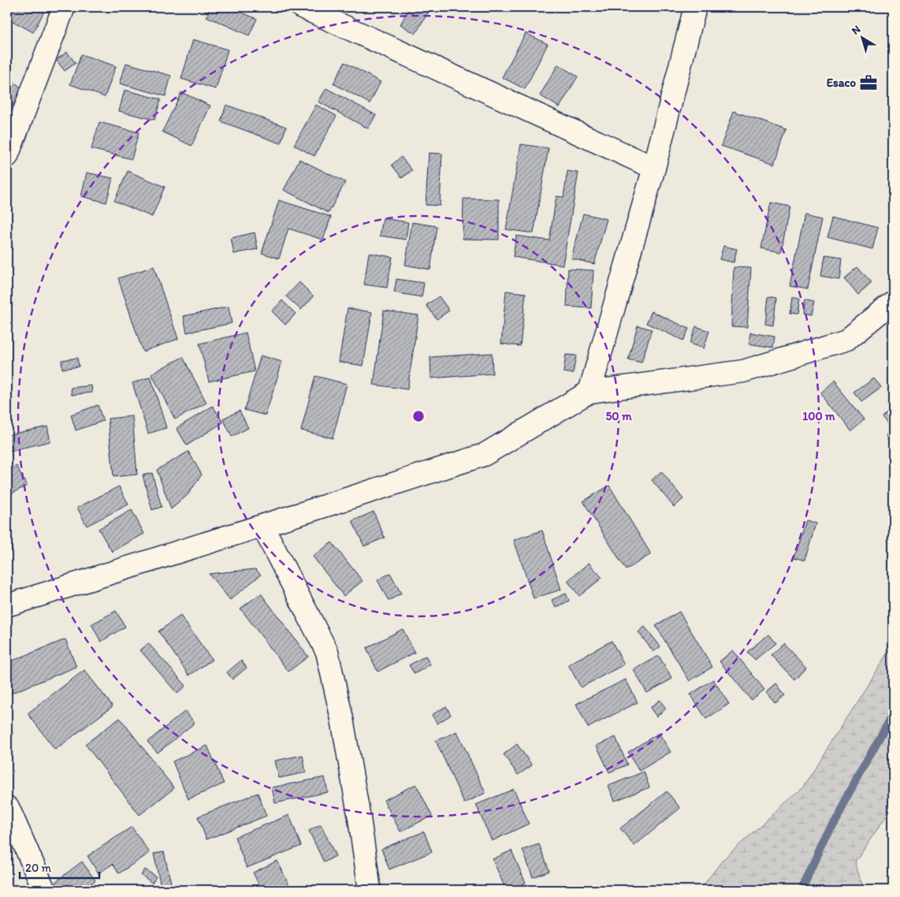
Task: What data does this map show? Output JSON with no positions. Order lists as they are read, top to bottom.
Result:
{
  "places": {
    "office": ["Esaco"]
  },
  "scale_bar": "20 m",
  "north": "top left",
  "rings": ["50 m", "100 m"]
}
